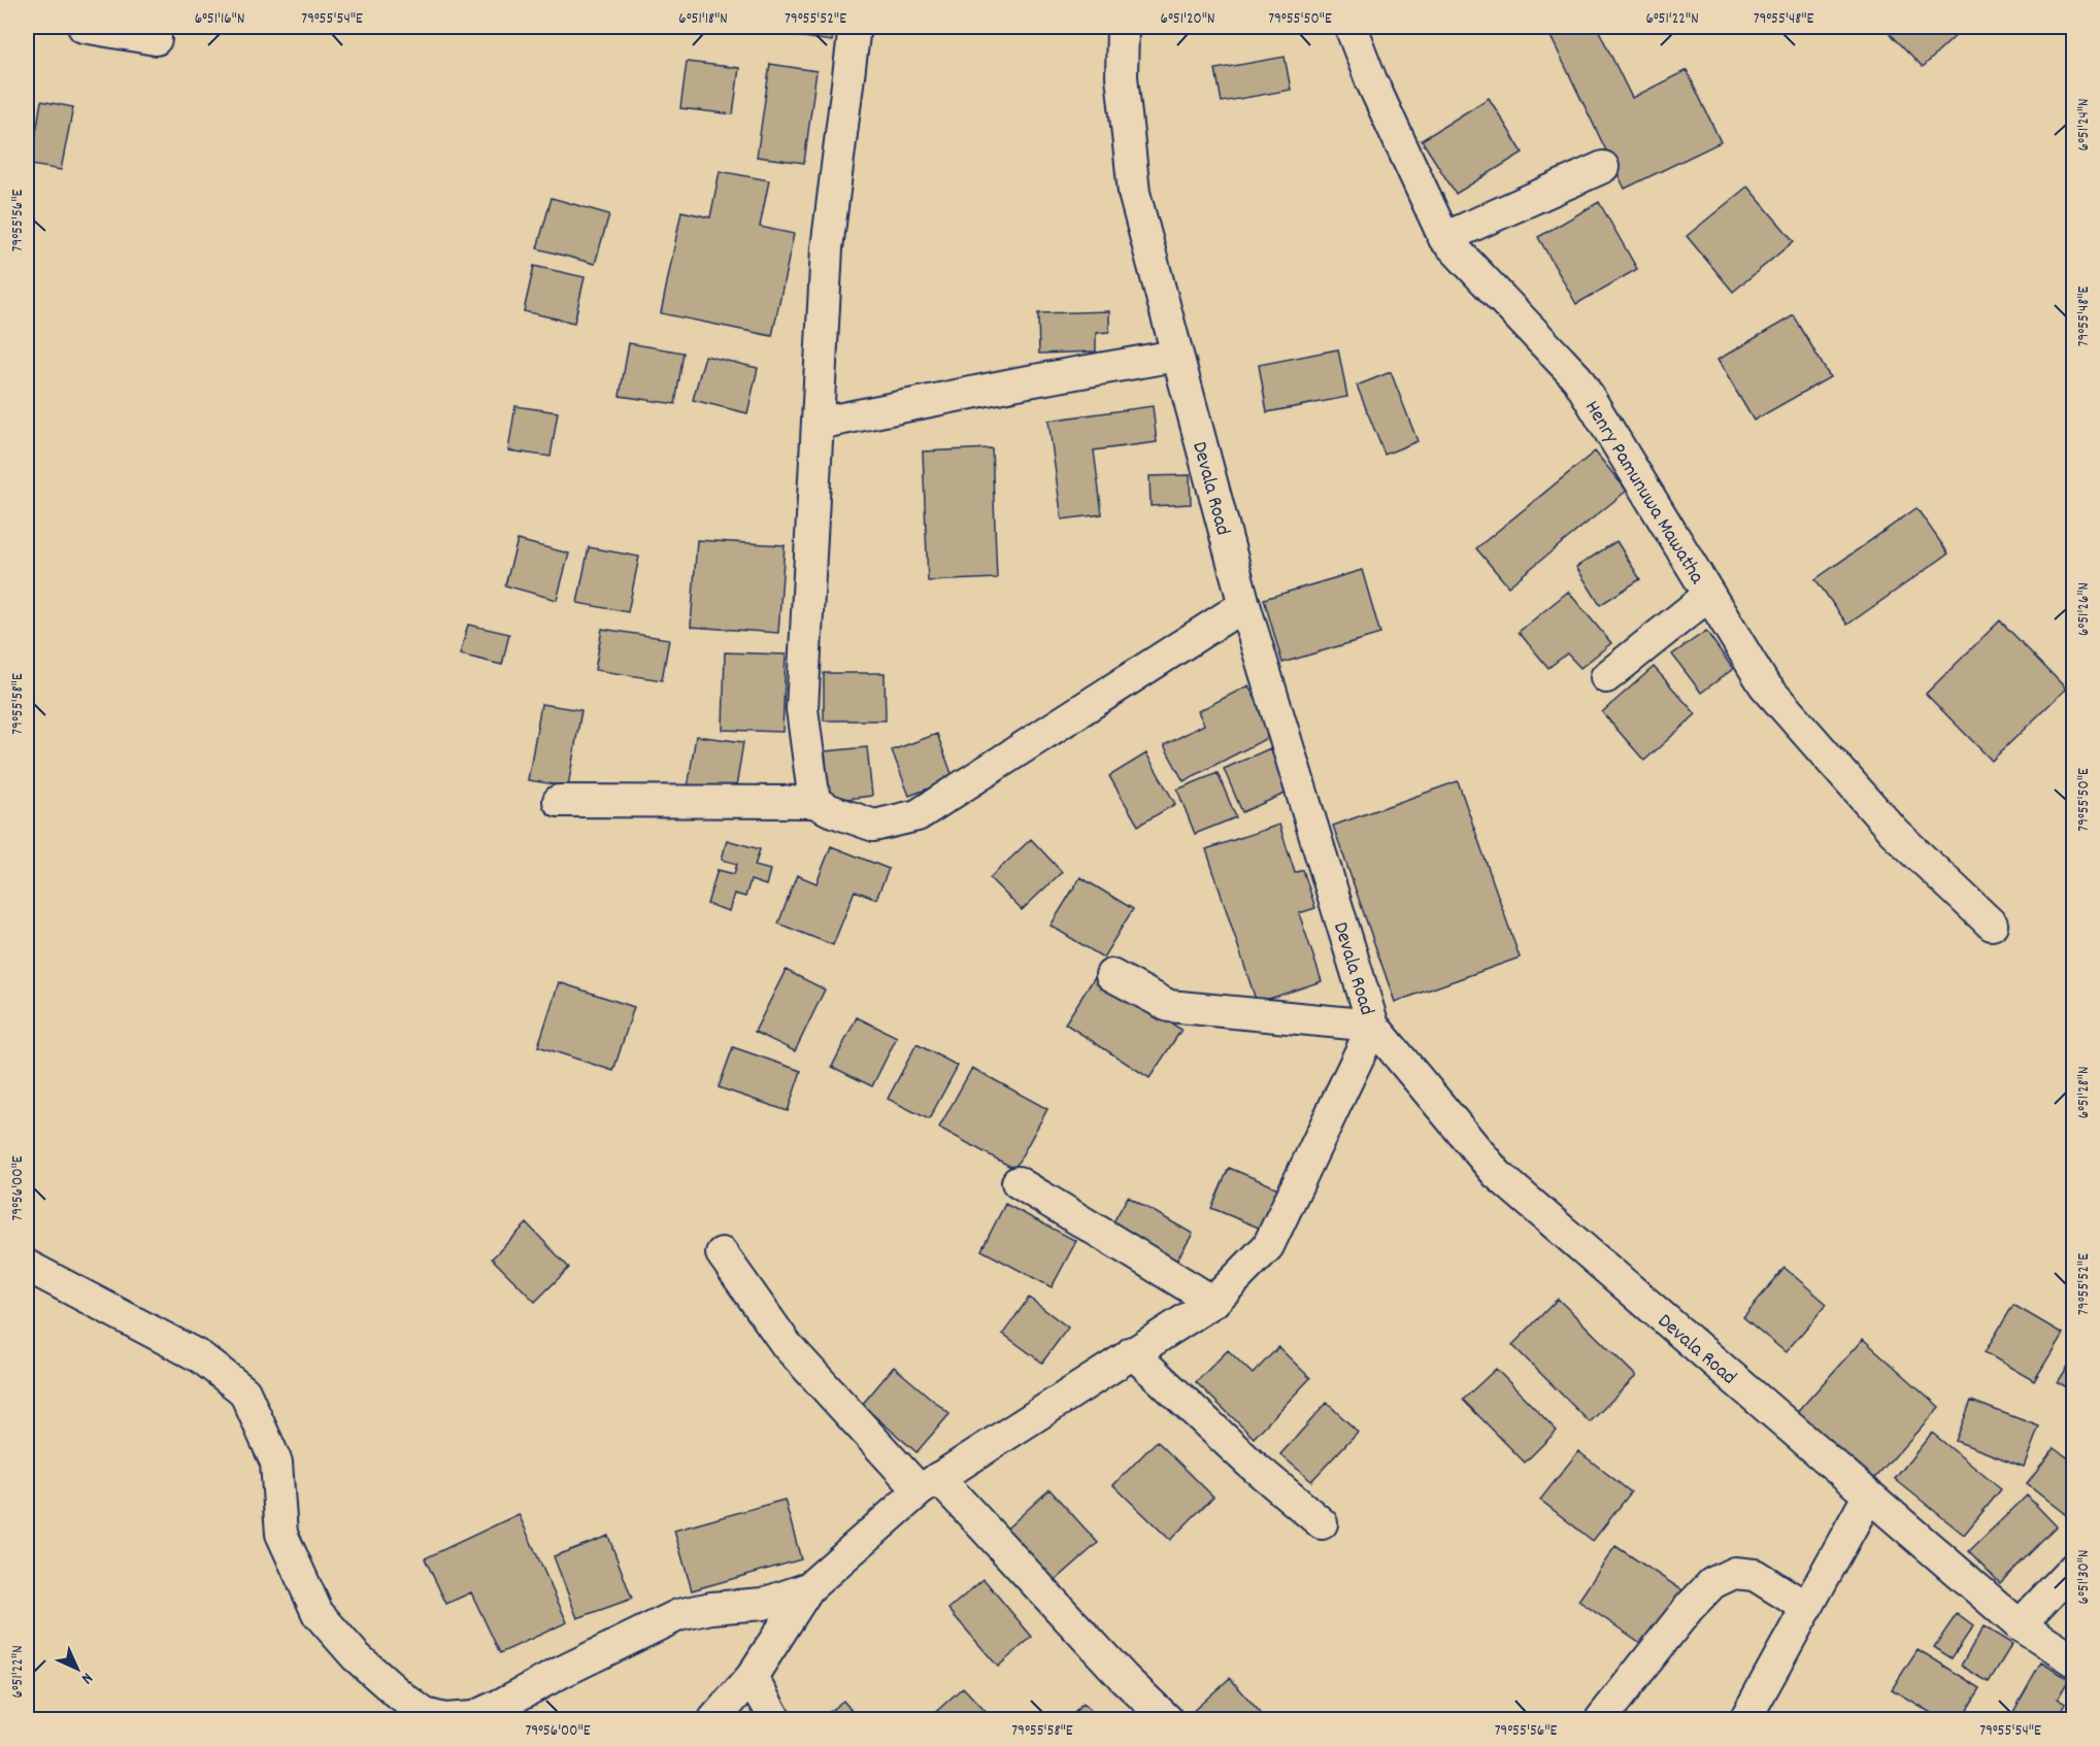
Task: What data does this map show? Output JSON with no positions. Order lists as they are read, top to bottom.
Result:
{
  "streets": {
    "street": ["Devala Road", "Henry Pamunuwa Mawatha"]
  },
  "north": "bottom right",
  "coordinates": [
    "6°51'16\"N",
    "79°55'54\"E",
    "6°51'18\"N",
    "79°55'52\"E",
    "6°51'20\"N",
    "79°55'50\"E",
    "6°51'22\"N",
    "79°55'48\"E",
    "6°51'24\"N",
    "79°55'56\"E",
    "6°51'26\"N",
    "79°55'58\"E",
    "6°51'28\"N",
    "79°56'00\"E",
    "6°51'30\"N"
  ]
}
